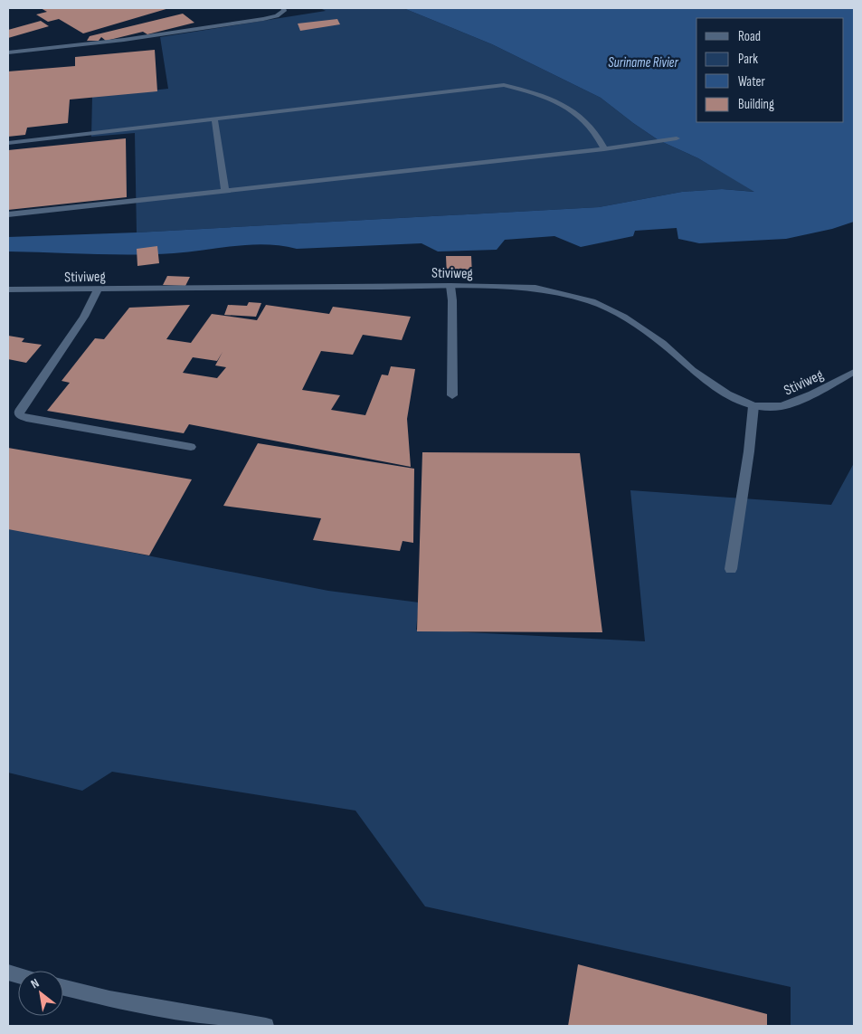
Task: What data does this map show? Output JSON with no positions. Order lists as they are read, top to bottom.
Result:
{
  "streets": {
    "street": ["Stiviweg"]
  },
  "water": ["Suriname Rivier"],
  "legend": [
    "Road",
    "Park",
    "Water",
    "Building"
  ],
  "north": "top left"
}
